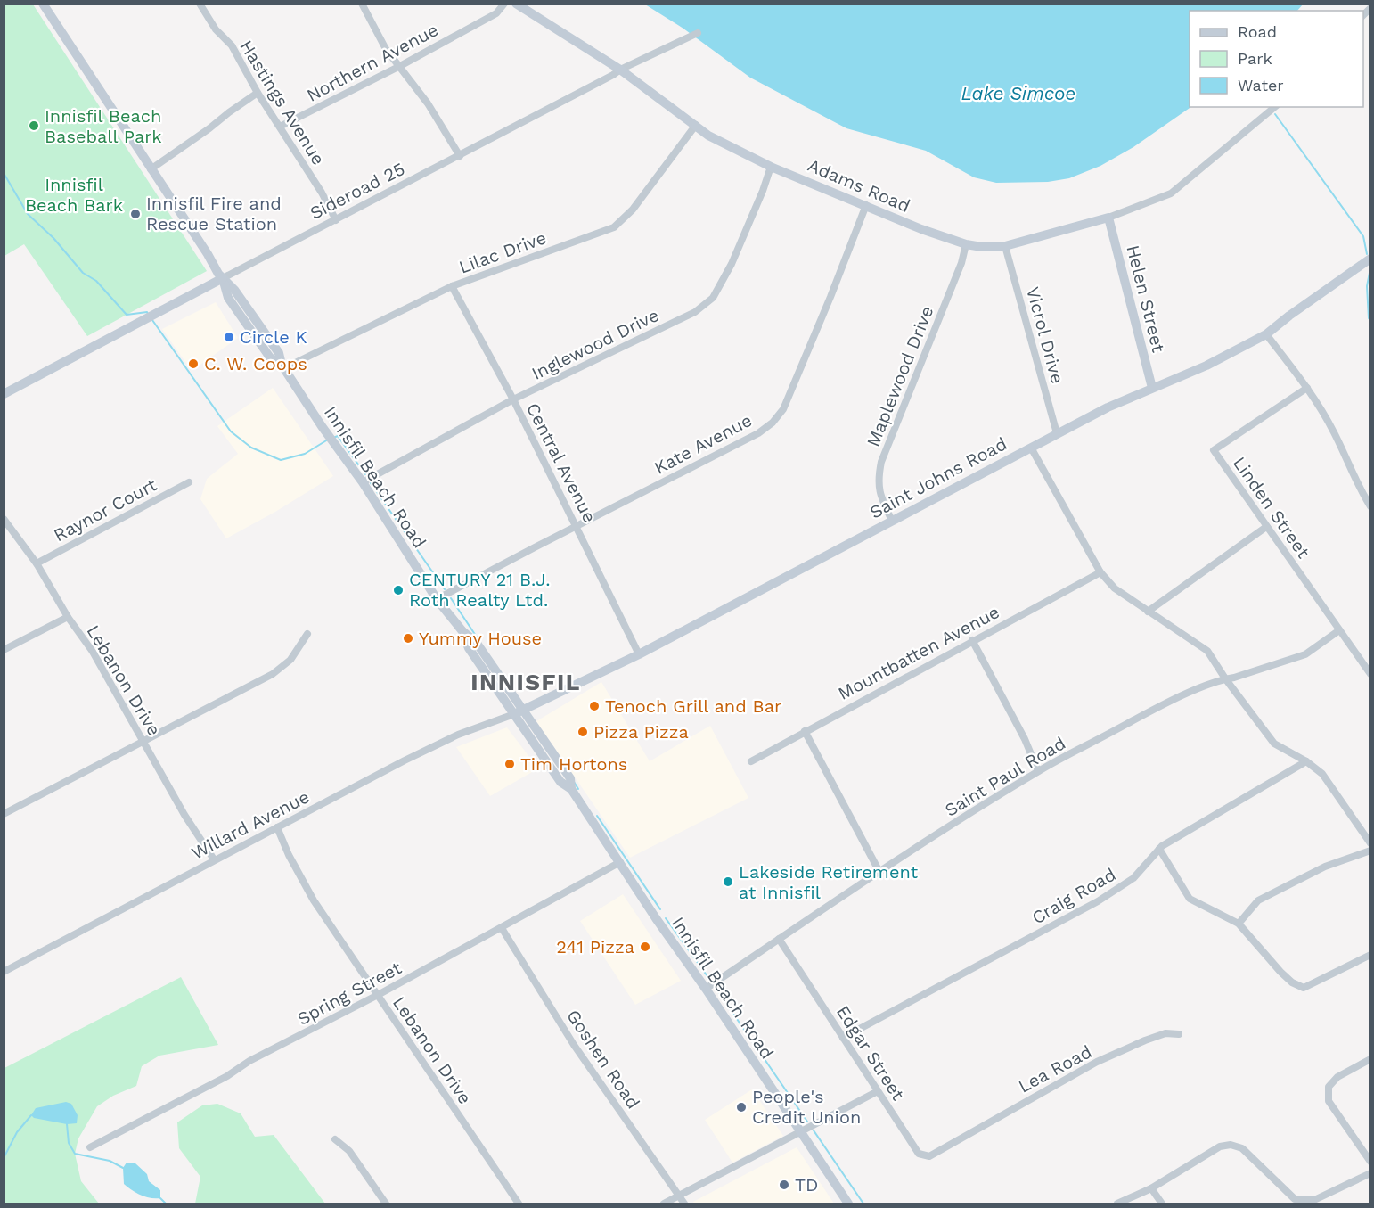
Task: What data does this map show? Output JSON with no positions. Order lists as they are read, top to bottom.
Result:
{
  "streets": {
    "street": [
      "Northern Avenue",
      "Hastings Avenue",
      "Adams Road",
      "Sideroad 25",
      "Lilac Drive",
      "Helen Street",
      "Vicrol Drive",
      "Inglewood Drive",
      "Maplewood Drive",
      "Kate Avenue",
      "Central Avenue",
      "Innisfil Beach Road",
      "Saint Johns Road",
      "Linden Street",
      "Raynor Court",
      "Mountbatten Avenue",
      "Lebanon Drive",
      "Saint Paul Road",
      "Willard Avenue",
      "Craig Road",
      "Spring Street",
      "Edgar Street",
      "Goshen Road",
      "Lea Road"
    ]
  },
  "crossings": [
    ["Northern Avenue", "Hastings Avenue"],
    ["Hastings Avenue", "Sideroad 25"],
    ["Adams Road", "Sideroad 25"],
    ["Adams Road", "Lilac Drive"],
    ["Adams Road", "Helen Street"],
    ["Adams Road", "Vicrol Drive"],
    ["Adams Road", "Inglewood Drive"],
    ["Adams Road", "Maplewood Drive"],
    ["Adams Road", "Kate Avenue"],
    ["Sideroad 25", "Innisfil Beach Road"],
    ["Lilac Drive", "Central Avenue"],
    ["Lilac Drive", "Innisfil Beach Road"],
    ["Helen Street", "Saint Johns Road"],
    ["Vicrol Drive", "Saint Johns Road"],
    ["Inglewood Drive", "Central Avenue"],
    ["Inglewood Drive", "Innisfil Beach Road"],
    ["Maplewood Drive", "Saint Johns Road"],
    ["Kate Avenue", "Central Avenue"],
    ["Kate Avenue", "Innisfil Beach Road"],
    ["Central Avenue", "Saint Johns Road"],
    ["Innisfil Beach Road", "Saint Johns Road"],
    ["Innisfil Beach Road", "Saint Paul Road"],
    ["Innisfil Beach Road", "Willard Avenue"],
    ["Innisfil Beach Road", "Spring Street"],
    ["Saint Johns Road", "Willard Avenue"],
    ["Linden Street", "Saint Paul Road"],
    ["Raynor Court", "Lebanon Drive"],
    ["Lebanon Drive", "Willard Avenue"],
    ["Lebanon Drive", "Spring Street"],
    ["Saint Paul Road", "Edgar Street"],
    ["Craig Road", "Edgar Street"],
    ["Spring Street", "Goshen Road"],
    ["Edgar Street", "Lea Road"]
  ],
  "districts": ["INNISFIL"],
  "water": ["Lake Simcoe"],
  "parks": ["Innisfil Beach Bark"],
  "places": [
    "Innisfil Beach Baseball Park",
    "Innisfil Fire and Rescue Station",
    "Circle K",
    "C. W. Coops",
    "CENTURY 21 B.J. Roth Realty Ltd.",
    "Yummy House",
    "Tenoch Grill and Bar",
    "Pizza Pizza",
    "Tim Hortons",
    "Lakeside Retirement at Innisfil",
    "241 Pizza",
    "People's Credit Union",
    "TD"
  ],
  "legend": ["Road", "Park", "Water"]
}
